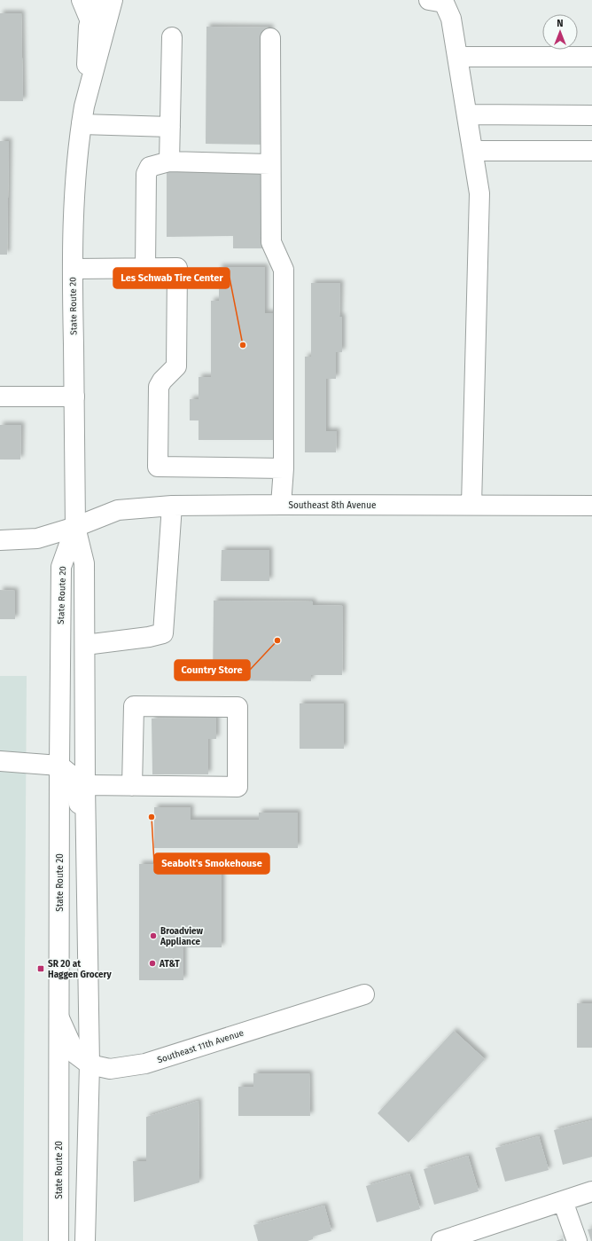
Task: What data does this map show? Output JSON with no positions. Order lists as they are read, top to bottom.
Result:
{
  "streets": {
    "main road": ["State Route 20", "Southeast 8th Avenue", "Southeast 11th Avenue"]
  },
  "crossings": [
    ["State Route 20", "Southeast 8th Avenue"],
    ["State Route 20", "Southeast 11th Avenue"]
  ],
  "places": {
    "other": [
      "Les Schwab Tire Center",
      "Country Store",
      "Seabolt's Smokehouse",
      "Broadview Appliance",
      "AT&T"
    ],
    "transit": ["SR 20 at Haggen Grocery"]
  },
  "north": "top"
}
